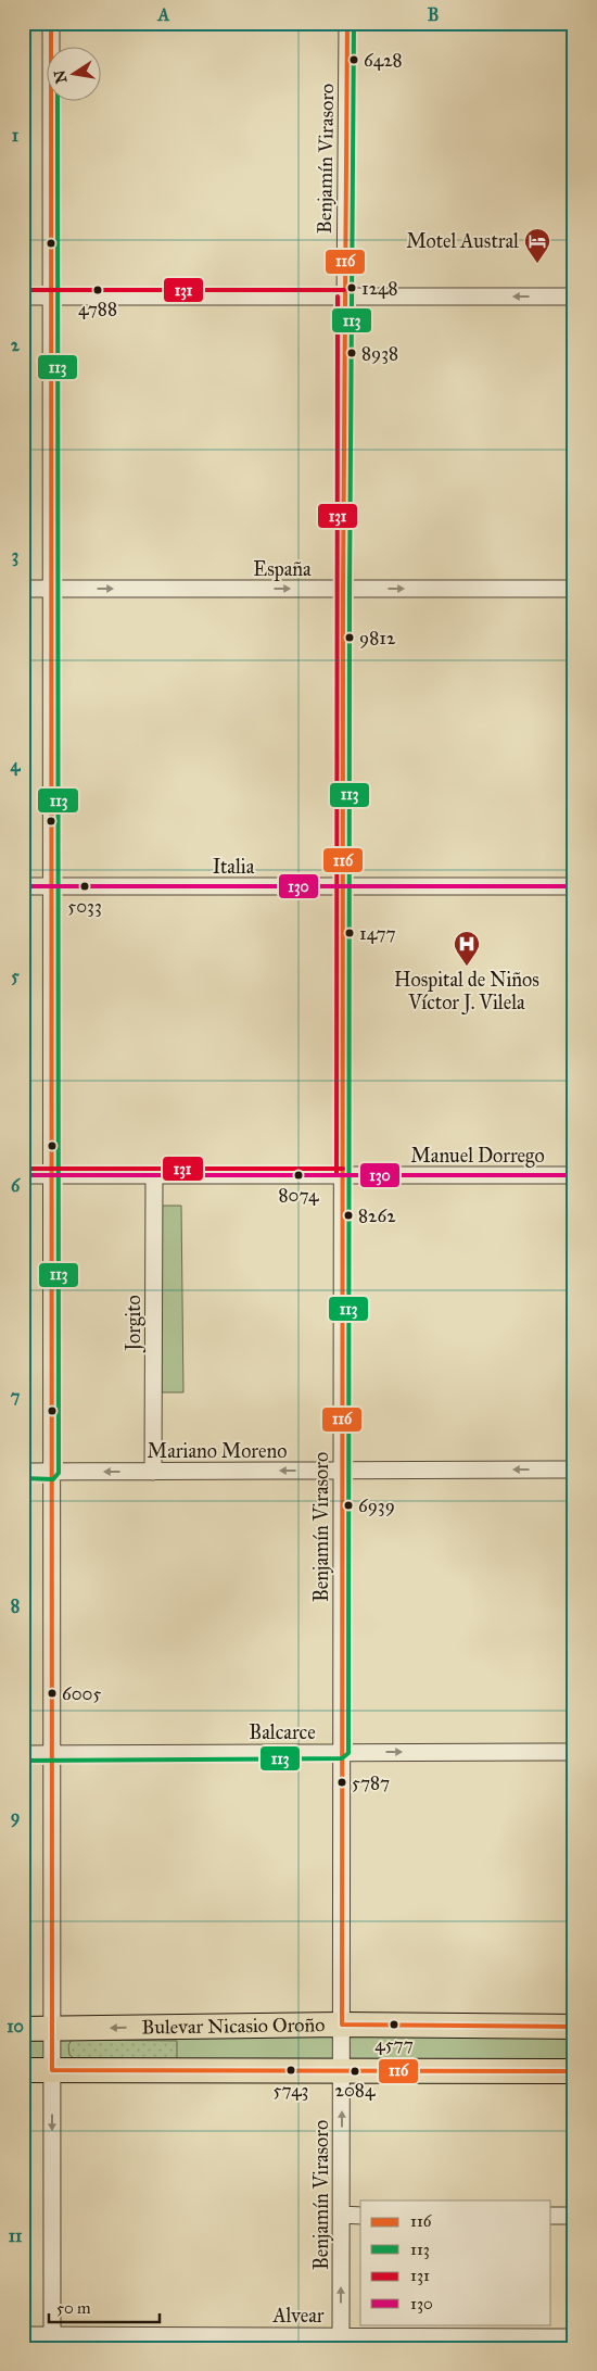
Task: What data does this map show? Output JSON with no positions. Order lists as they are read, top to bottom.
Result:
{
  "streets": {
    "main road": ["Bulevar Nicasio Oroño"],
    "street": [
      "Benjamín Virasoro",
      "España",
      "Italia",
      "Manuel Dorrego",
      "Jorgito",
      "Mariano Moreno",
      "Balcarce",
      "Alvear"
    ]
  },
  "crossings": [
    ["Benjamín Virasoro", "España"],
    ["Benjamín Virasoro", "Italia"],
    ["Benjamín Virasoro", "Manuel Dorrego"],
    ["Benjamín Virasoro", "Mariano Moreno"],
    ["Benjamín Virasoro", "Balcarce"],
    ["Benjamín Virasoro", "Bulevar Nicasio Oroño"],
    ["Benjamín Virasoro", "Alvear"],
    ["Manuel Dorrego", "Jorgito"],
    ["Jorgito", "Mariano Moreno"]
  ],
  "one_way": ["España", "Mariano Moreno", "Balcarce"],
  "places": {
    "other": [
      "6428",
      "1248",
      "4788",
      "8938",
      "9812",
      "5033",
      "1477",
      "8074",
      "8262",
      "6939",
      "6005",
      "5787",
      "4577",
      "5743",
      "2084"
    ],
    "hotel": ["Motel Austral"],
    "hospital": ["Hospital de Niños Víctor J. Vilela"]
  },
  "lines": [
    "transit line 116",
    "transit line 113",
    "transit line 131",
    "transit line 130"
  ],
  "legend": [
    "116",
    "113",
    "131",
    "130"
  ],
  "scale_bar": "50 m",
  "north": "left",
  "grid": {
    "columns": ["A", "B"],
    "rows": [
      "1",
      "2",
      "3",
      "4",
      "5",
      "6",
      "7",
      "8",
      "9",
      "10",
      "11"
    ]
  }
}
